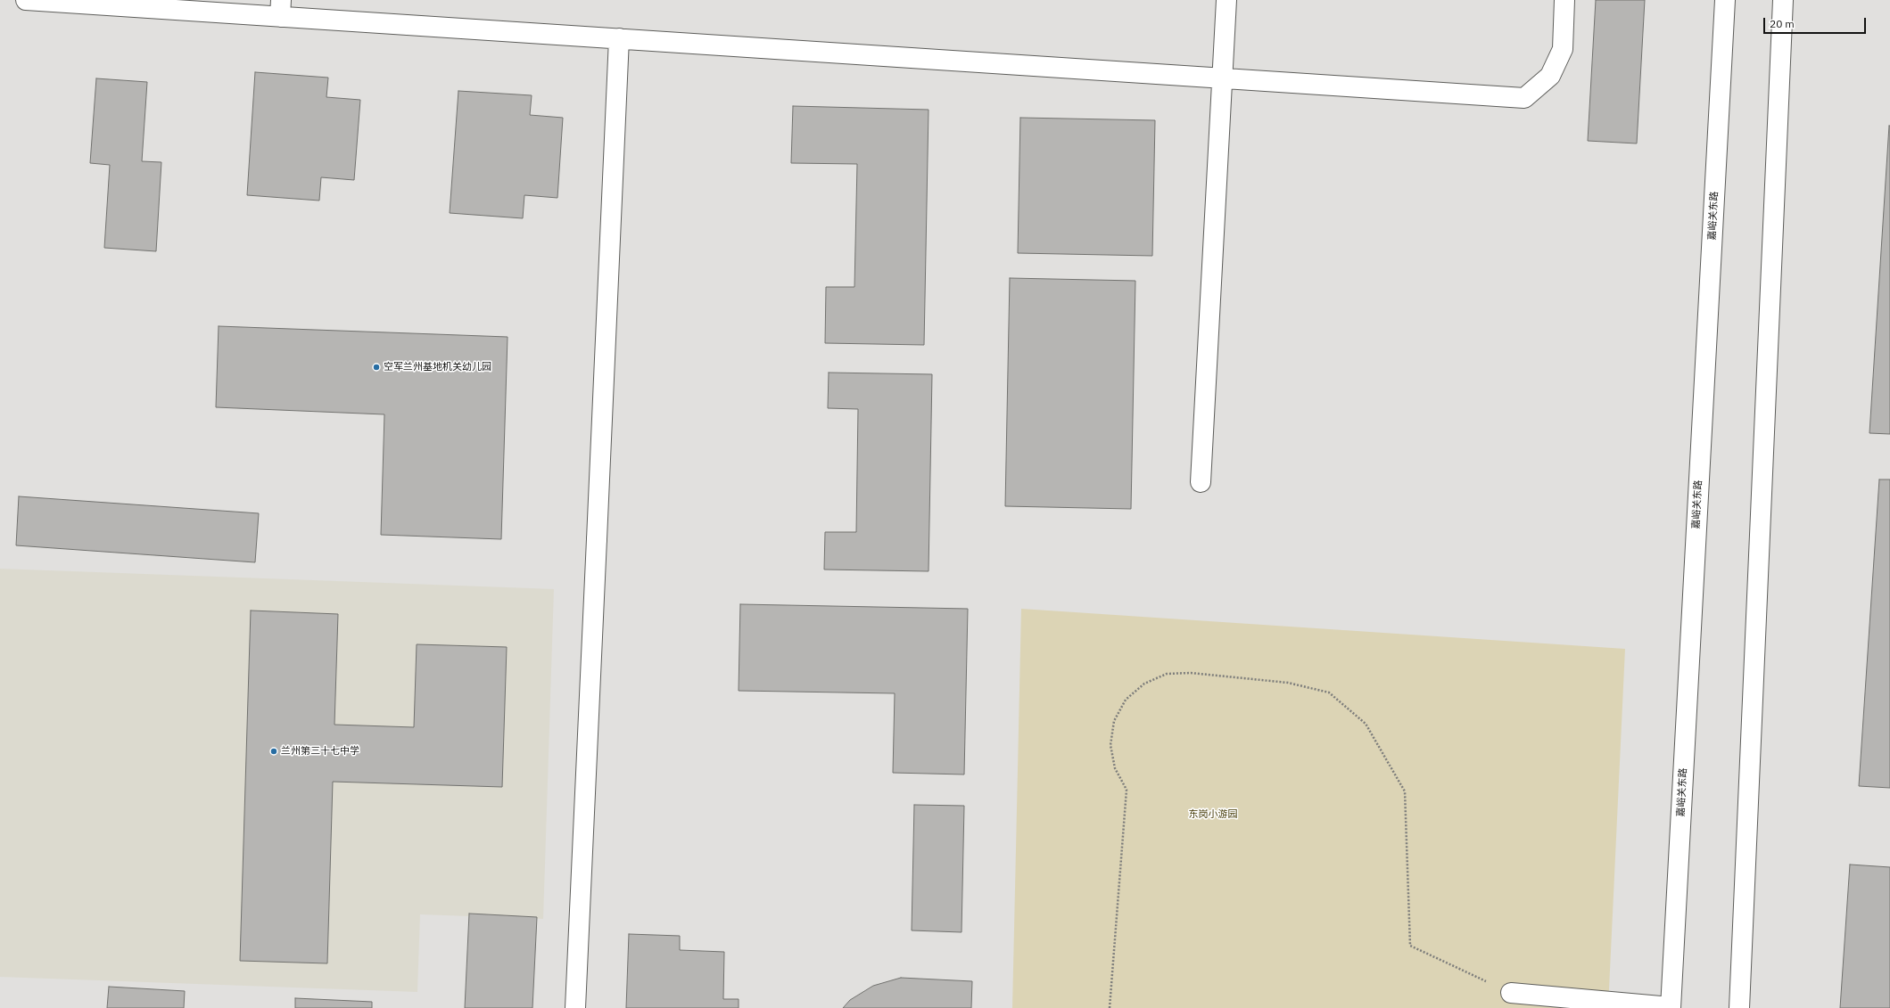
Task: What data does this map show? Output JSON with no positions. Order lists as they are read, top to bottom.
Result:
{
  "streets": {
    "main road": ["嘉峪关东路"]
  },
  "parks": ["东岗小游园"],
  "places": ["空军兰州基地机关幼儿园", "兰州第三十七中学"],
  "scale_bar": "20 m"
}
